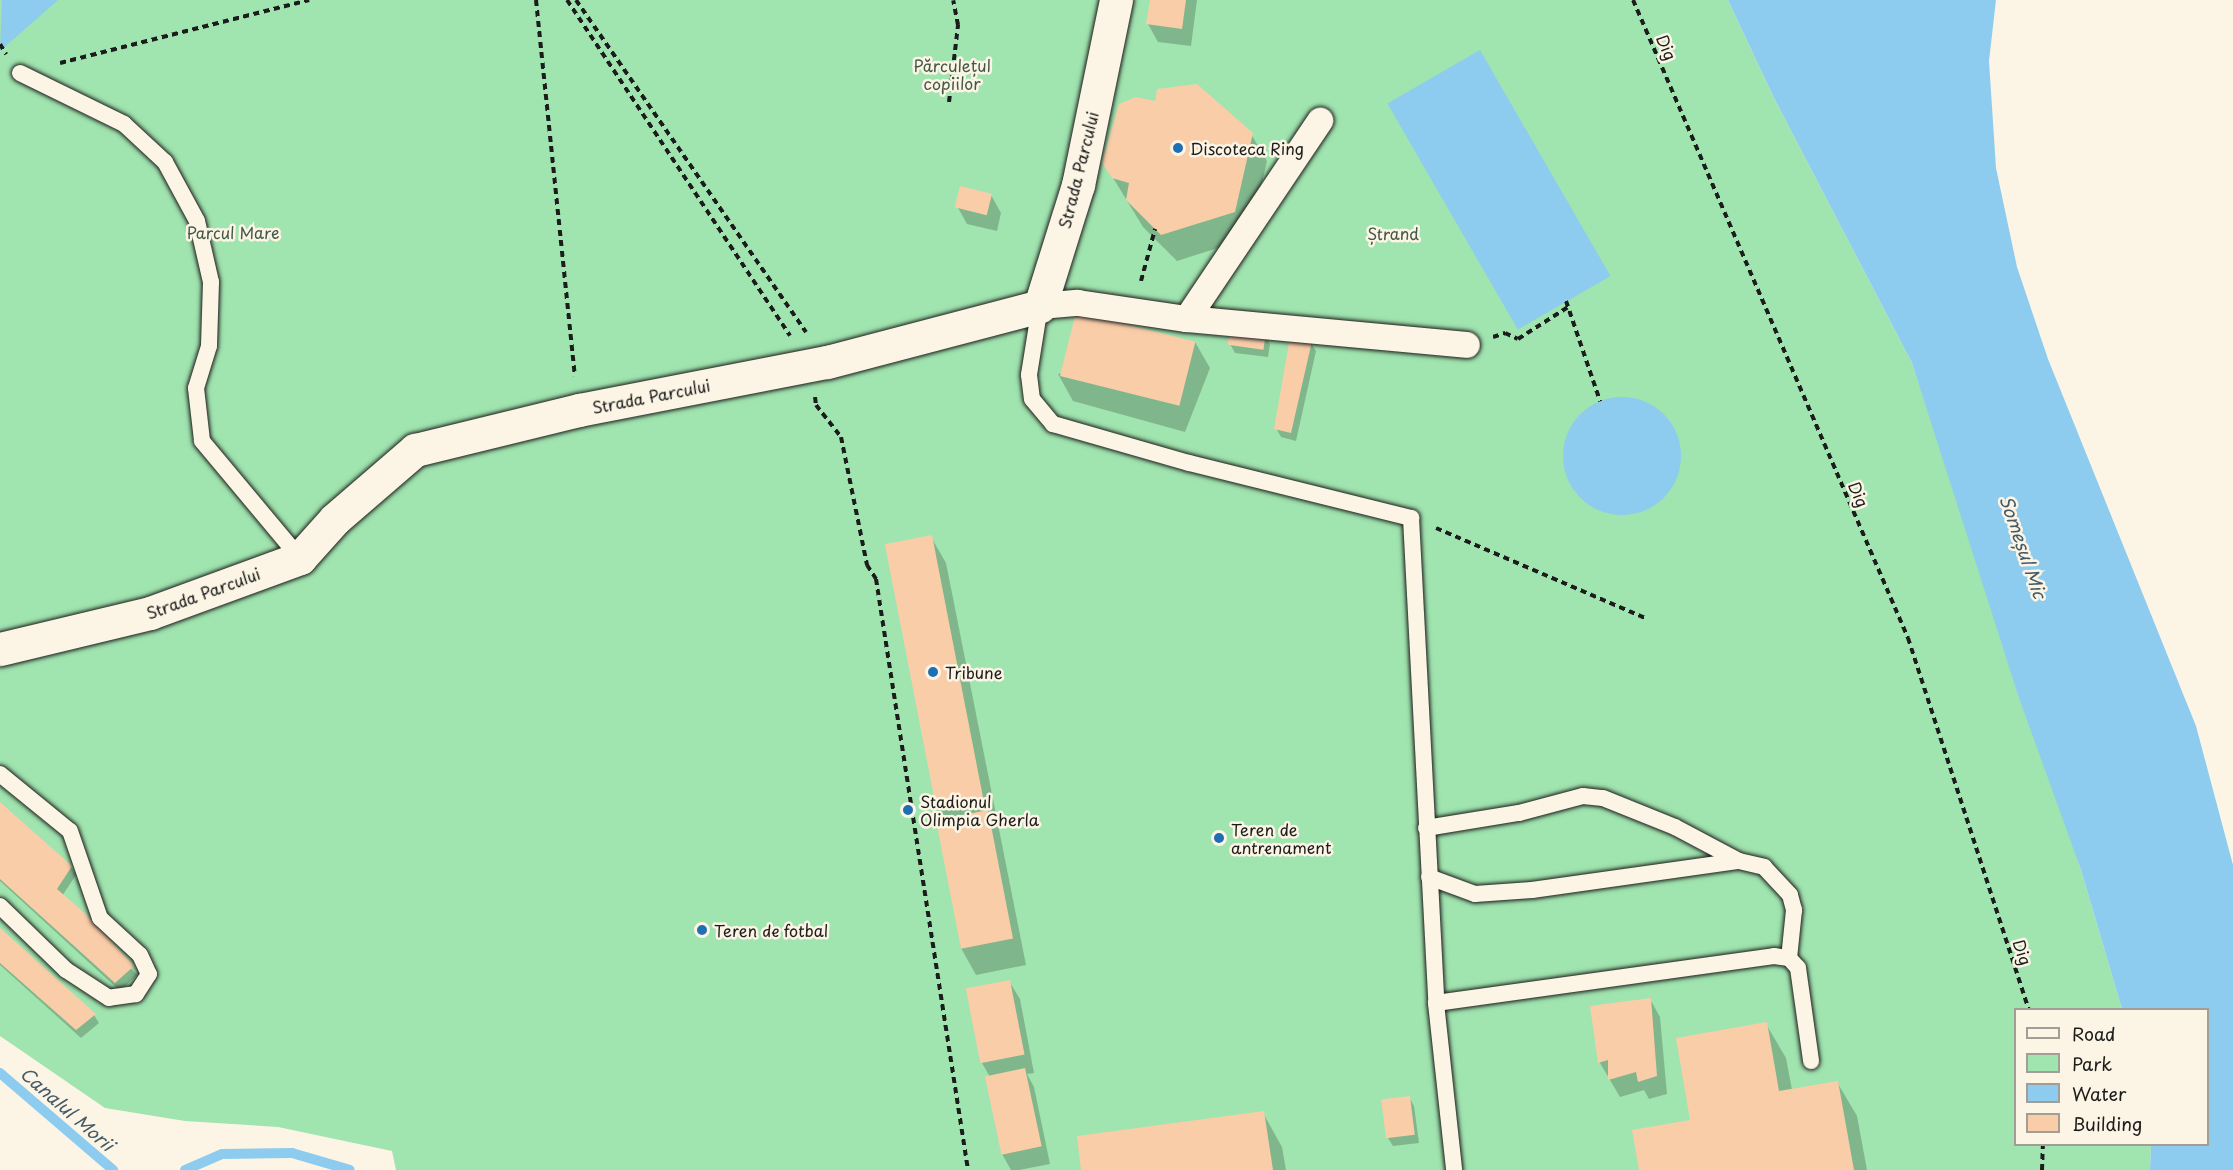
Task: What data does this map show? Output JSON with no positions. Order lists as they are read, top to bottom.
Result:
{
  "streets": {
    "street": ["Strada Parcului"],
    "path": ["Dig"]
  },
  "water": ["Someșul Mic", "Canalul Morii"],
  "parks": ["Părculețul copiilor", "Parcul Mare", "Ștrand"],
  "places": [
    "Discoteca Ring",
    "Tribune",
    "Stadionul Olimpia Gherla",
    "Teren de antrenament",
    "Teren de fotbal"
  ],
  "legend": [
    "Road",
    "Park",
    "Water",
    "Building"
  ]
}
